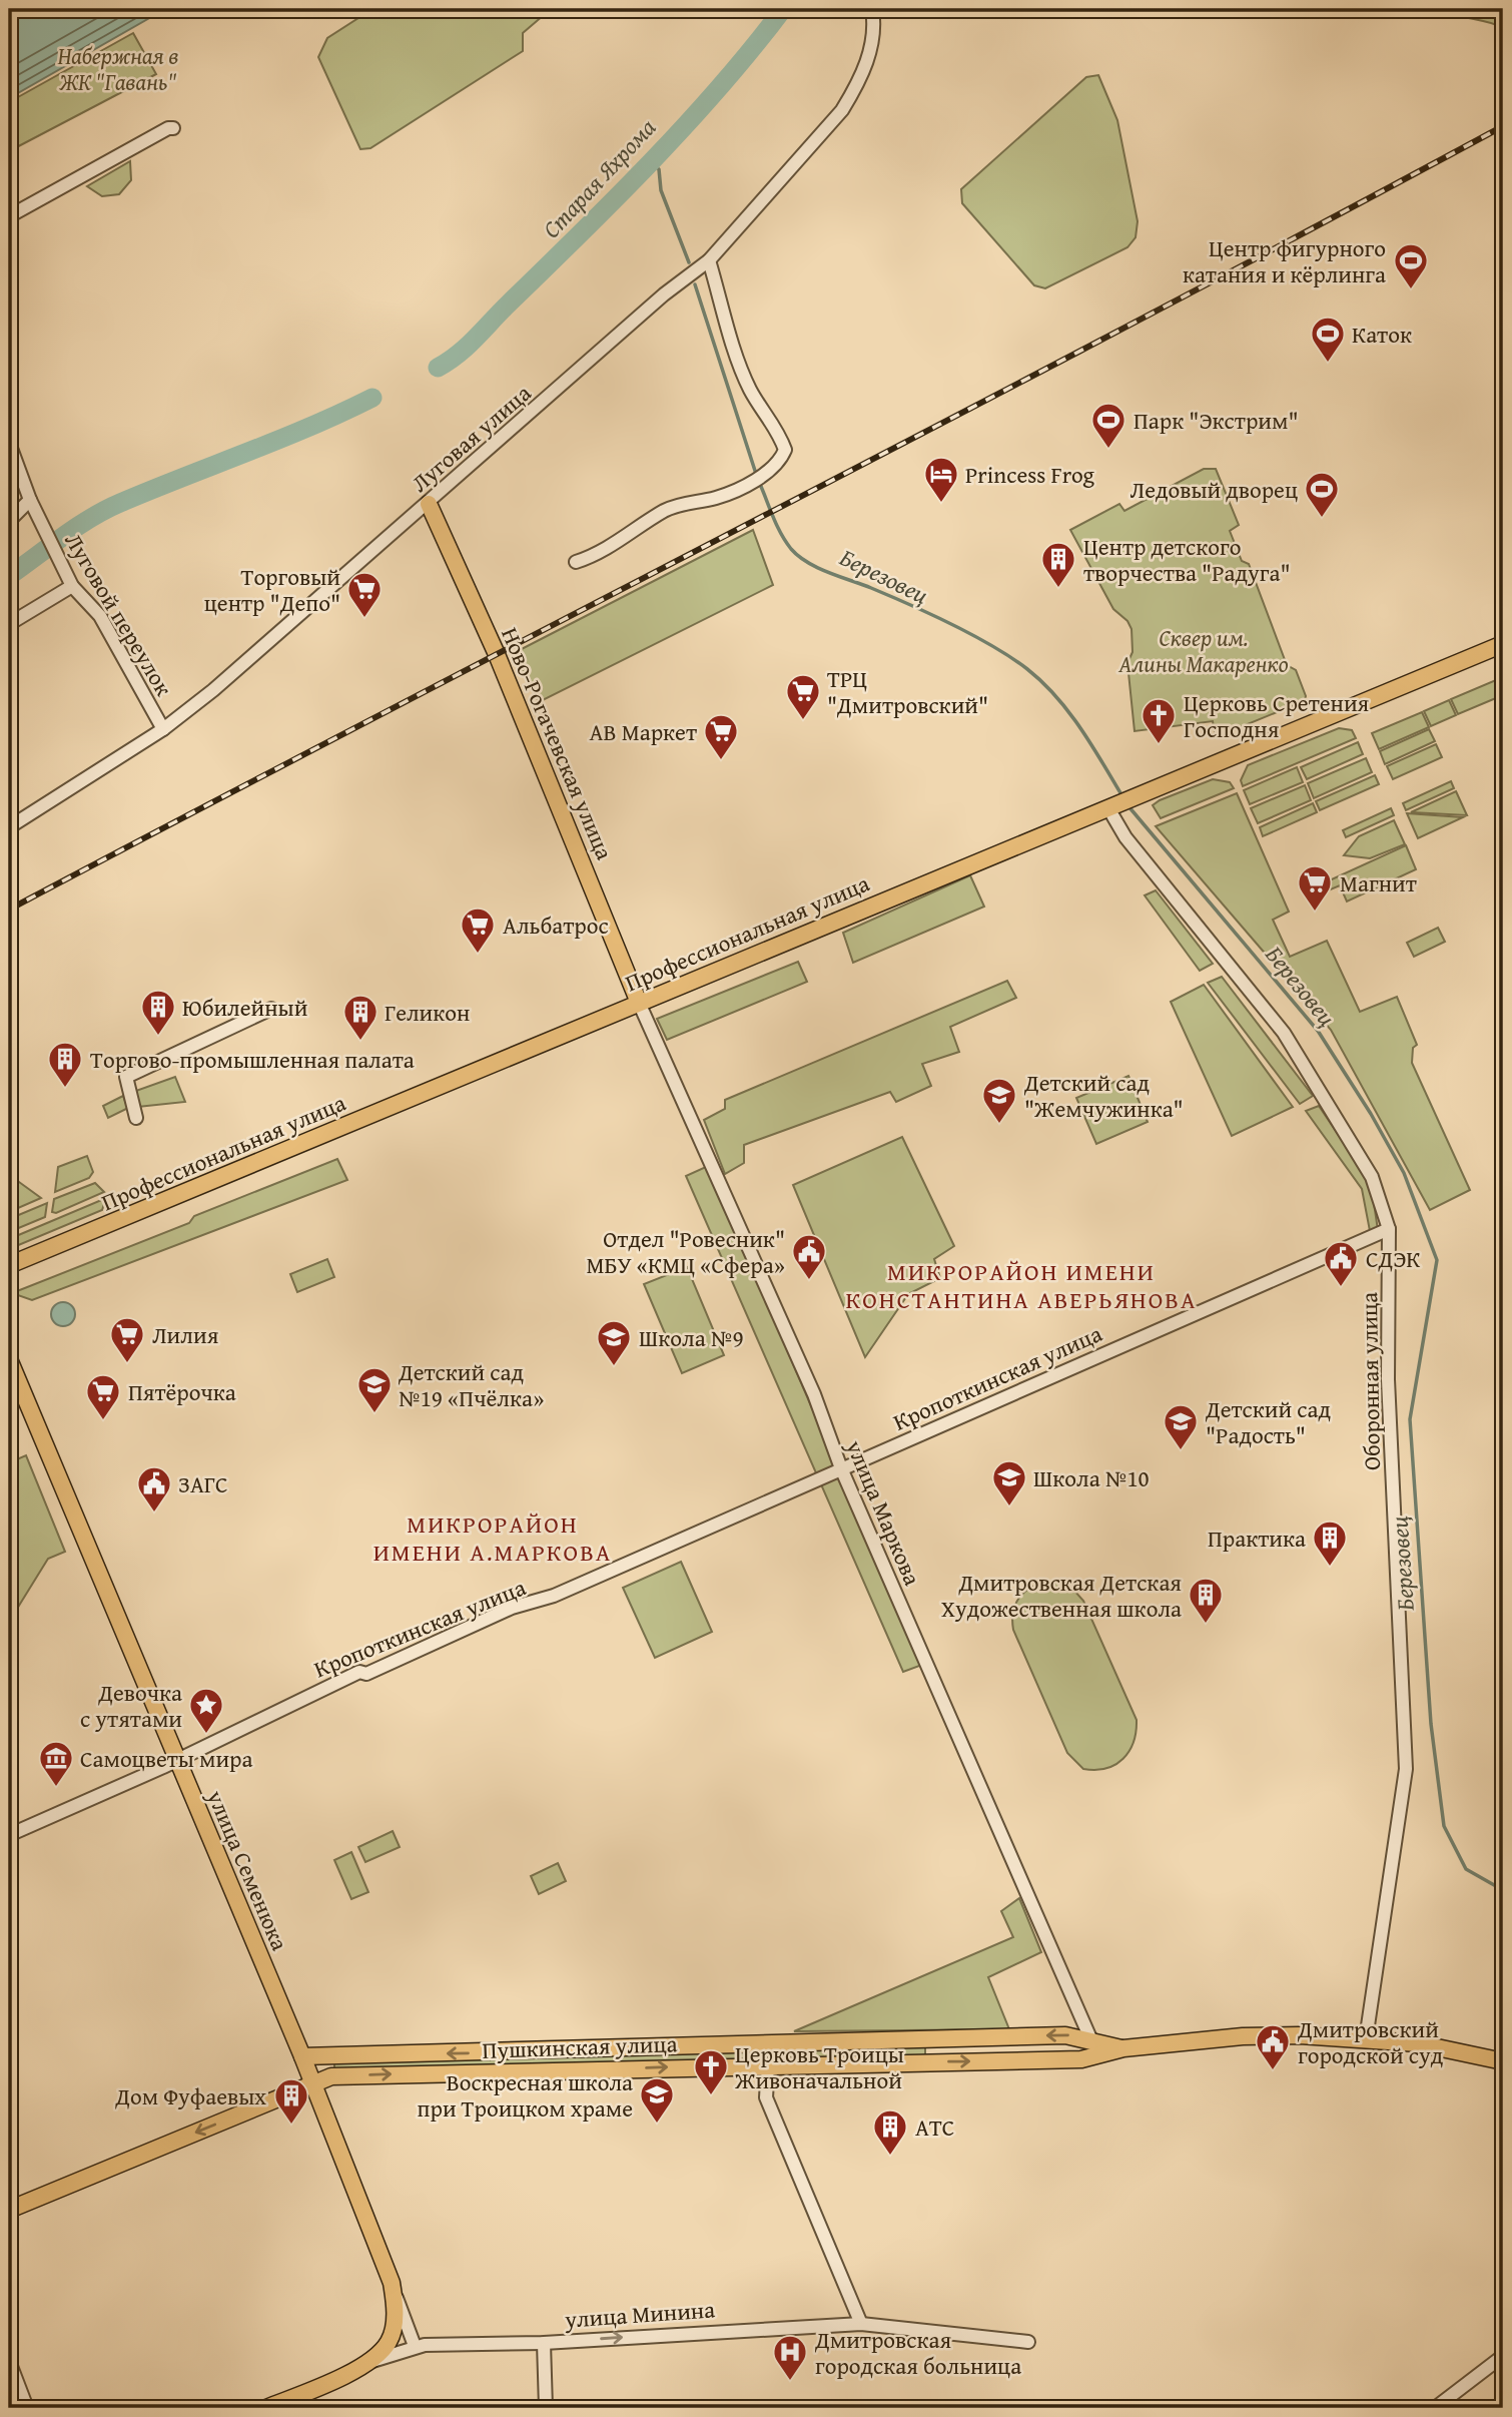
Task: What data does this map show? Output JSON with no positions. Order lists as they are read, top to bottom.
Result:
{
  "streets": {
    "main road": [
      "Ново-Рогачевская улица",
      "Профессиональная улица",
      "улица Семенюка",
      "Пушкинская улица",
      "улица Минина"
    ],
    "street": [
      "Луговая улица",
      "Луговой переулок",
      "Кропоткинская улица",
      "Оборонная улица",
      "улица Маркова"
    ]
  },
  "crossings": [
    ["Луговая улица", "Луговой переулок"],
    ["Луговая улица", "Ново-Рогачевская улица"],
    ["Ново-Рогачевская улица", "Профессиональная улица"],
    ["Ново-Рогачевская улица", "улица Маркова"],
    ["Профессиональная улица", "Оборонная улица"],
    ["Профессиональная улица", "улица Маркова"],
    ["Кропоткинская улица", "Оборонная улица"],
    ["Кропоткинская улица", "улица Маркова"],
    ["Кропоткинская улица", "улица Семенюка"],
    ["Оборонная улица", "Пушкинская улица"],
    ["улица Маркова", "Пушкинская улица"],
    ["улица Семенюка", "Пушкинская улица"],
    ["улица Семенюка", "улица Минина"]
  ],
  "one_way": ["улица Минина"],
  "districts": ["МИКРОРАЙОН ИМЕНИ КОНСТАНТИНА АВЕРЬЯНОВА", "МИКРОРАЙОН ИМЕНИ А.МАРКОВА"],
  "water": ["Старая Яхрома", "Березовец"],
  "parks": ["Набержная в ЖК \"Гавань\"", "Сквер им. Алины Макаренко"],
  "places": {
    "sports": [
      "Центр фигурного катания и кёрлинга",
      "Каток",
      "Парк \"Экстрим\"",
      "Ледовый дворец"
    ],
    "hotel": ["Princess Frog"],
    "building": [
      "Центр детского творчества \"Радуга\"",
      "Юбилейный",
      "Геликон",
      "Торгово-промышленная палата",
      "Практика",
      "Дмитровская Детская Художественная школа",
      "Дом Фуфаевых",
      "АТС"
    ],
    "supermarket": [
      "Торговый центр \"Депо\"",
      "ТРЦ \"Дмитровский\"",
      "АВ Маркет",
      "Магнит",
      "Альбатрос",
      "Лилия",
      "Пятёрочка"
    ],
    "church": ["Церковь Сретения Господня", "Церковь Троицы Живоначальной"],
    "school or university": [
      "Детский сад \"Жемчужинка\"",
      "Школа №9",
      "Детский сад №19 «Пчёлка»",
      "Детский сад \"Радость\"",
      "Школа №10",
      "Воскресная школа при Троицком храме"
    ],
    "public building": [
      "Отдел \"Ровесник\" МБУ «КМЦ «Сфера»",
      "СДЭК",
      "ЗАГС",
      "Дмитровский городской суд"
    ],
    "place": ["Девочка с утятами"],
    "museum": ["Самоцветы мира"],
    "hospital": ["Дмитровская городская больница"]
  }
}
